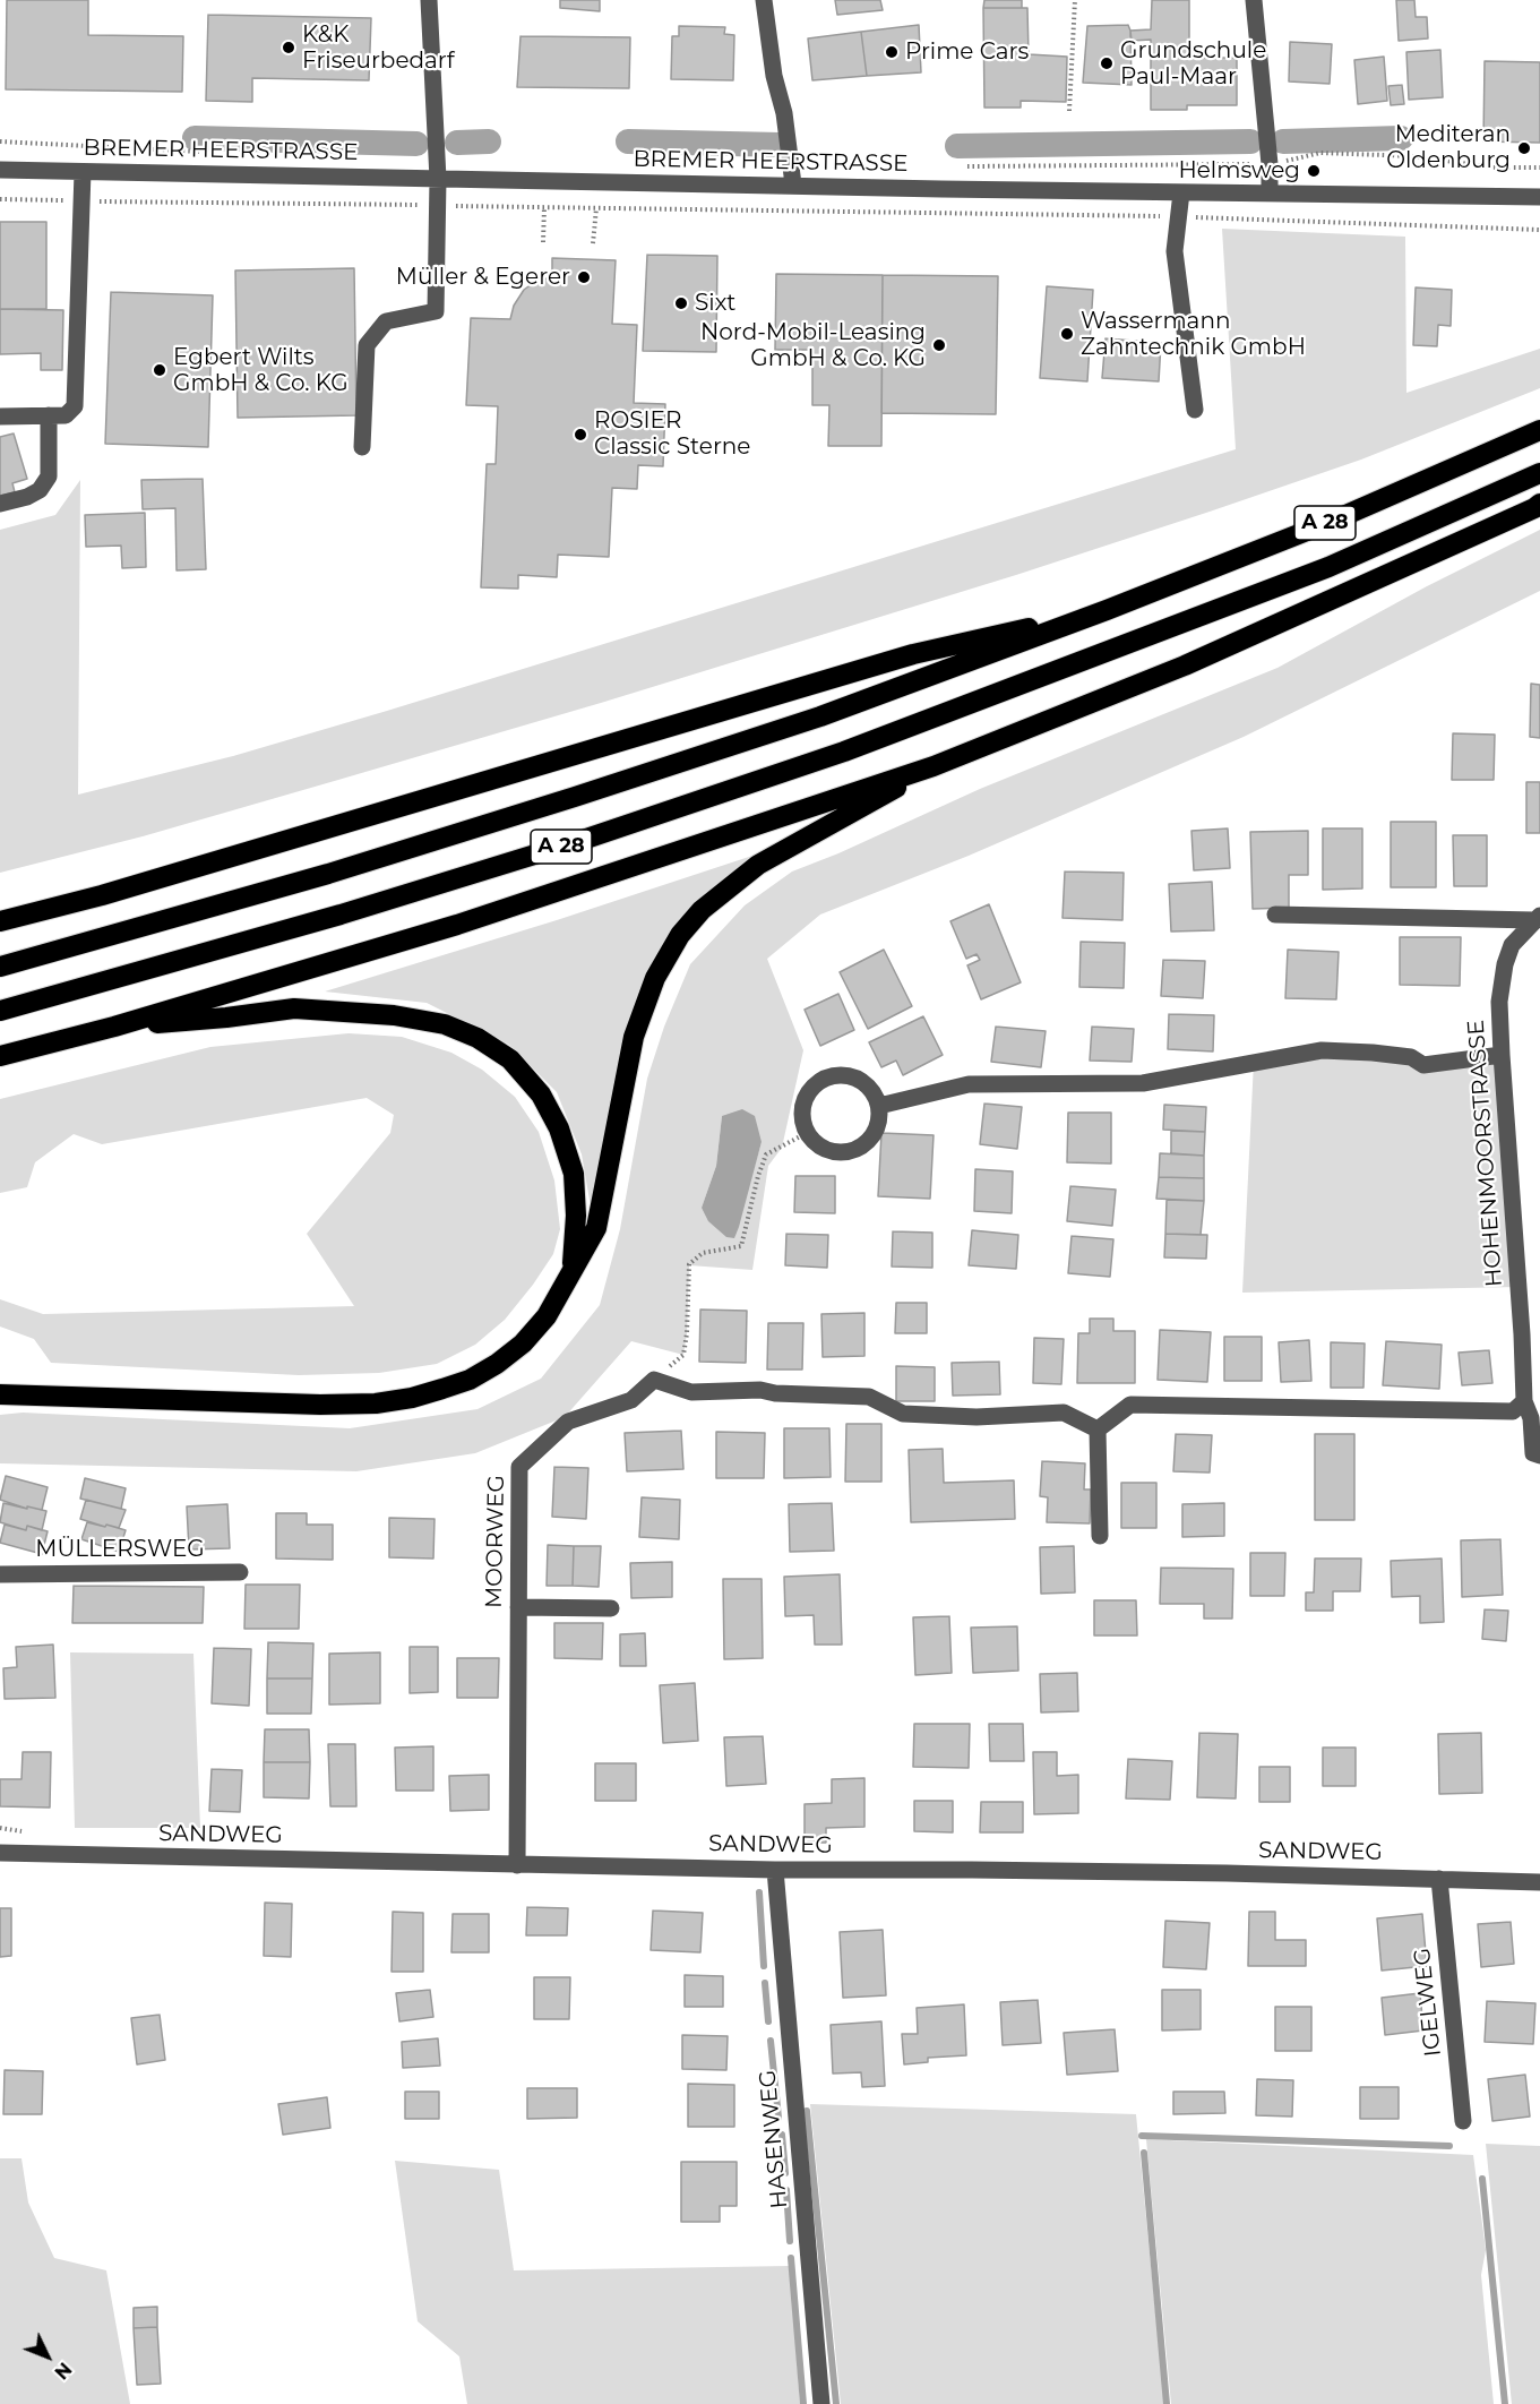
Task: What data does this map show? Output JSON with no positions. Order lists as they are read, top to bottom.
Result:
{
  "streets": {
    "highway": ["A 28"],
    "street": [
      "BREMER HEERSTRASSE",
      "HOHENMOORSTRASSE",
      "MOORWEG",
      "MÜLLERSWEG",
      "SANDWEG",
      "IGELWEG",
      "HASENWEG"
    ]
  },
  "crossings": [
    ["MOORWEG", "SANDWEG"],
    ["SANDWEG", "IGELWEG"],
    ["SANDWEG", "HASENWEG"]
  ],
  "places": [
    "K&K Friseurbedarf",
    "Prime Cars",
    "Grundschule Paul-Maar",
    "Mediteran Oldenburg",
    "Helmsweg",
    "Müller & Egerer",
    "Sixt",
    "Wassermann Zahntechnik GmbH",
    "Nord-Mobil-Leasing GmbH & Co. KG",
    "Egbert Wilts GmbH & Co. KG",
    "ROSIER Classic Sterne"
  ],
  "north": "bottom right"
}
